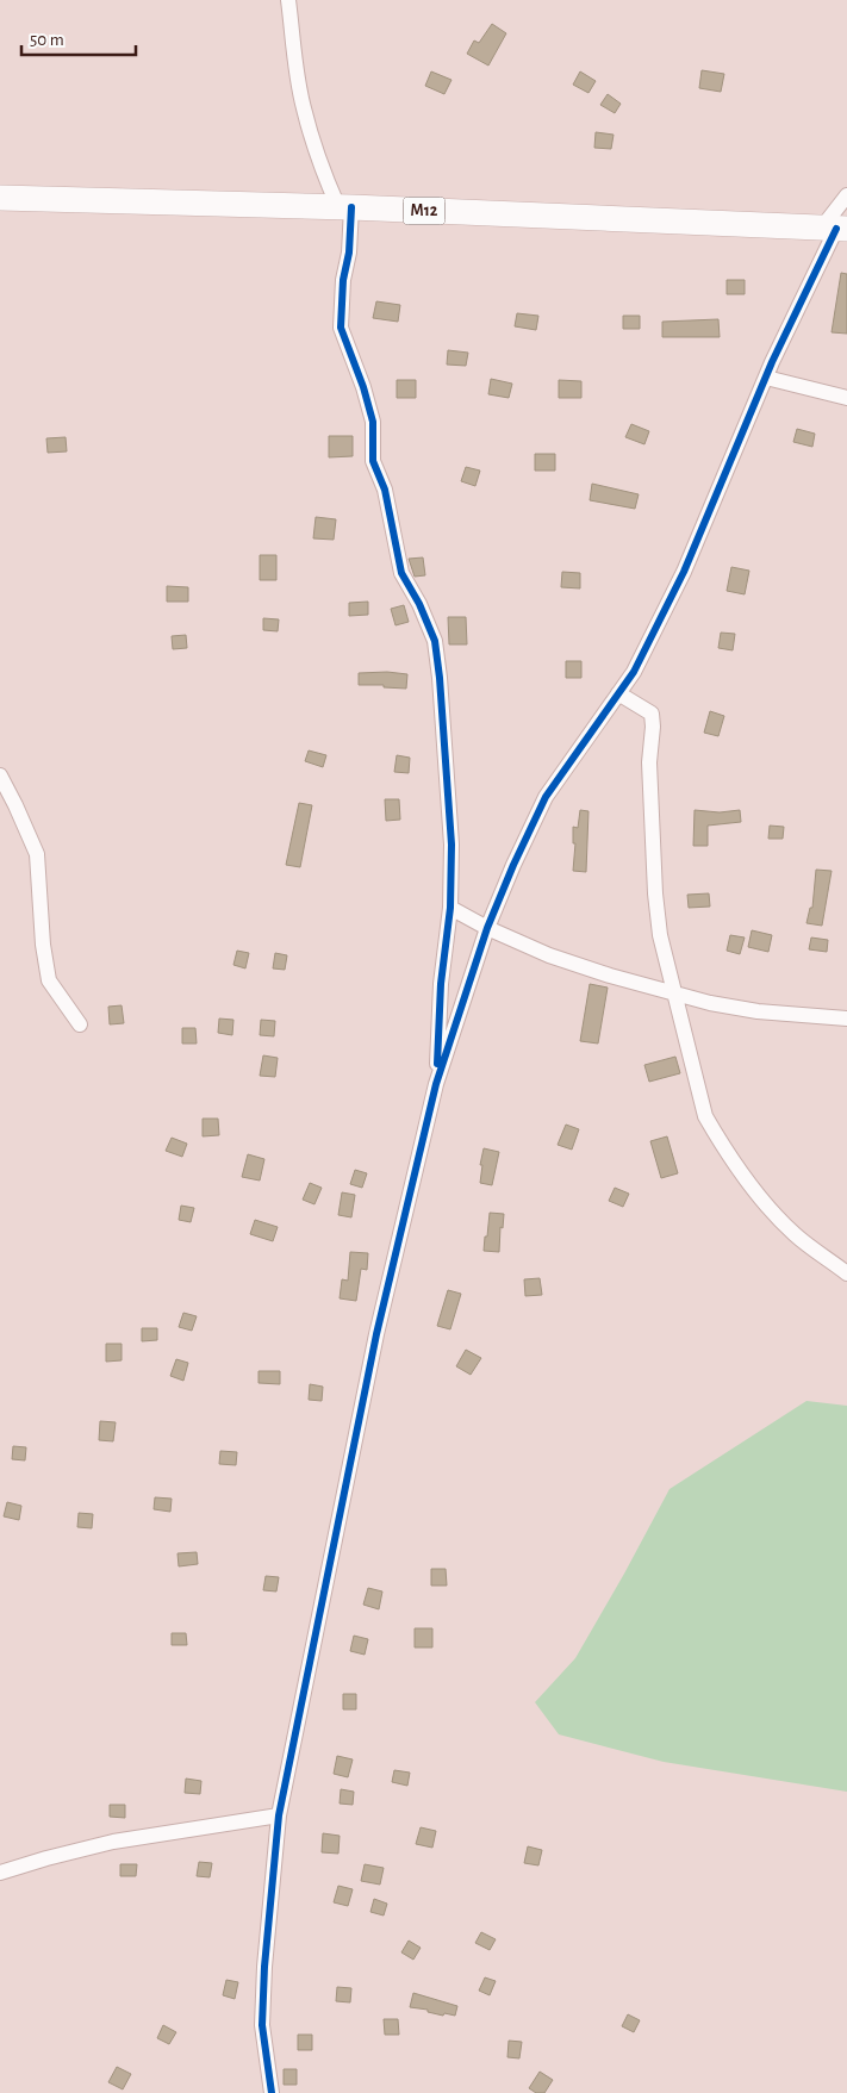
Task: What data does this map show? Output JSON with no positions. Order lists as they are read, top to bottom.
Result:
{
  "streets": {
    "highway": ["M12"]
  },
  "scale_bar": "50 m"
}
